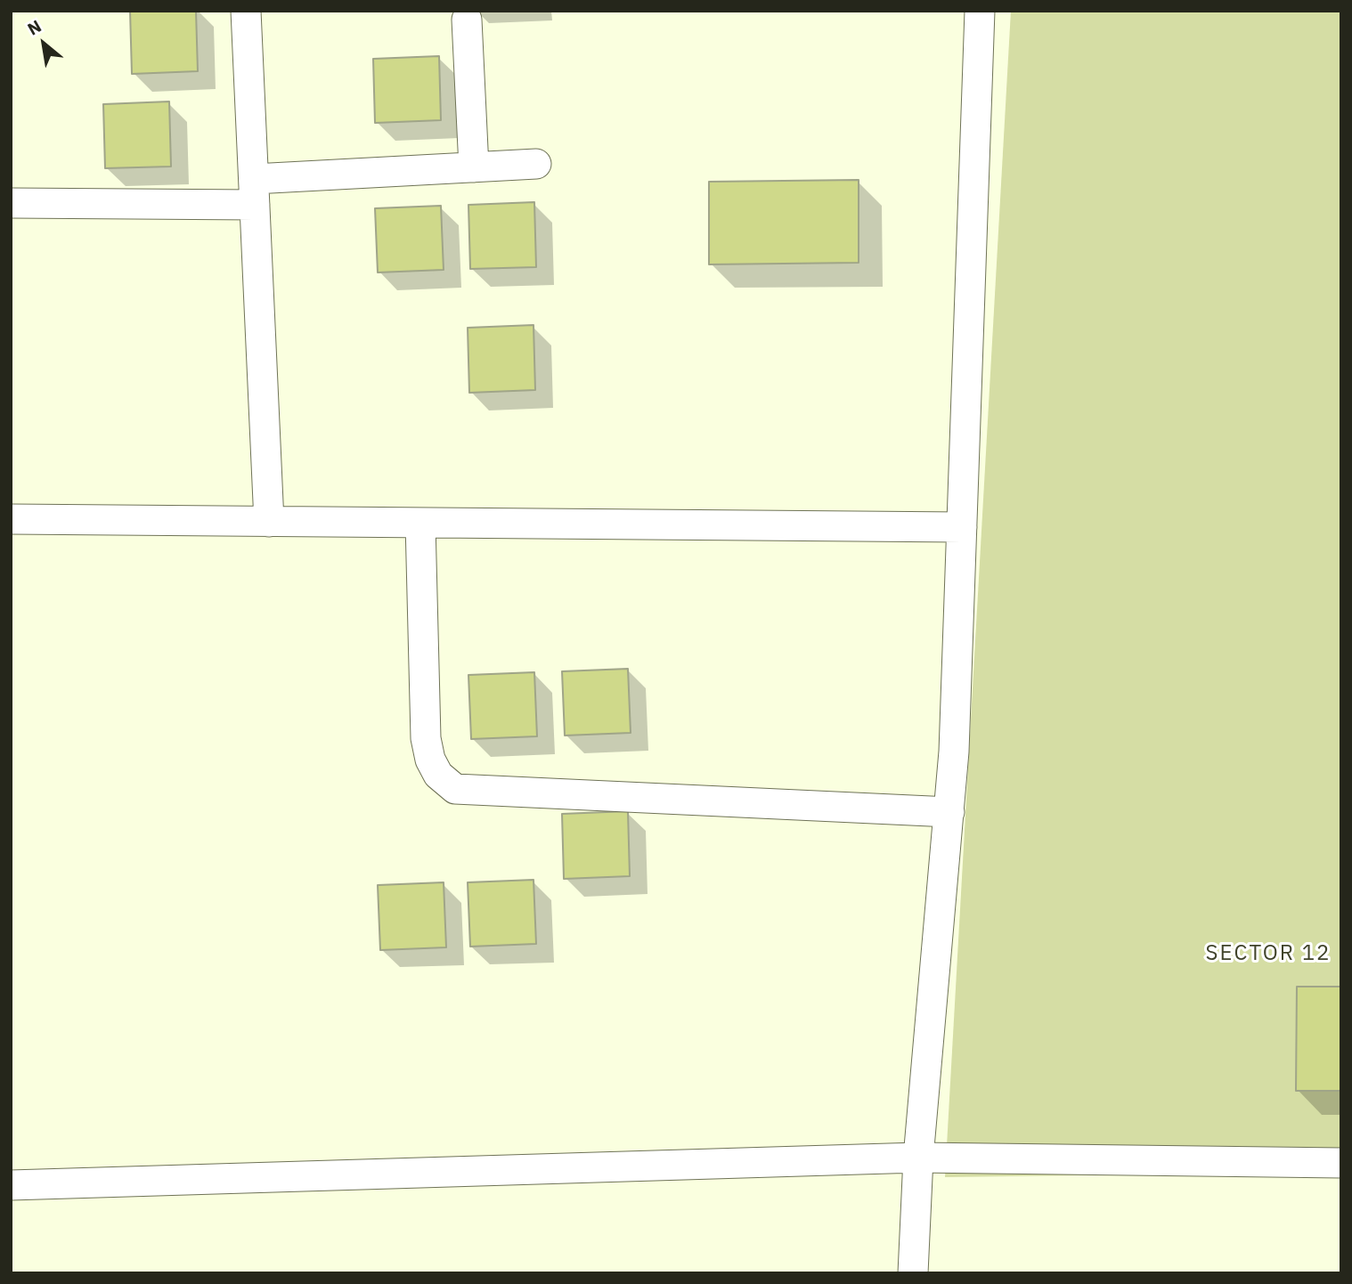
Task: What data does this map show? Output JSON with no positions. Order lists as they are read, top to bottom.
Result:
{
  "districts": ["SECTOR 12"],
  "north": "top left"
}
